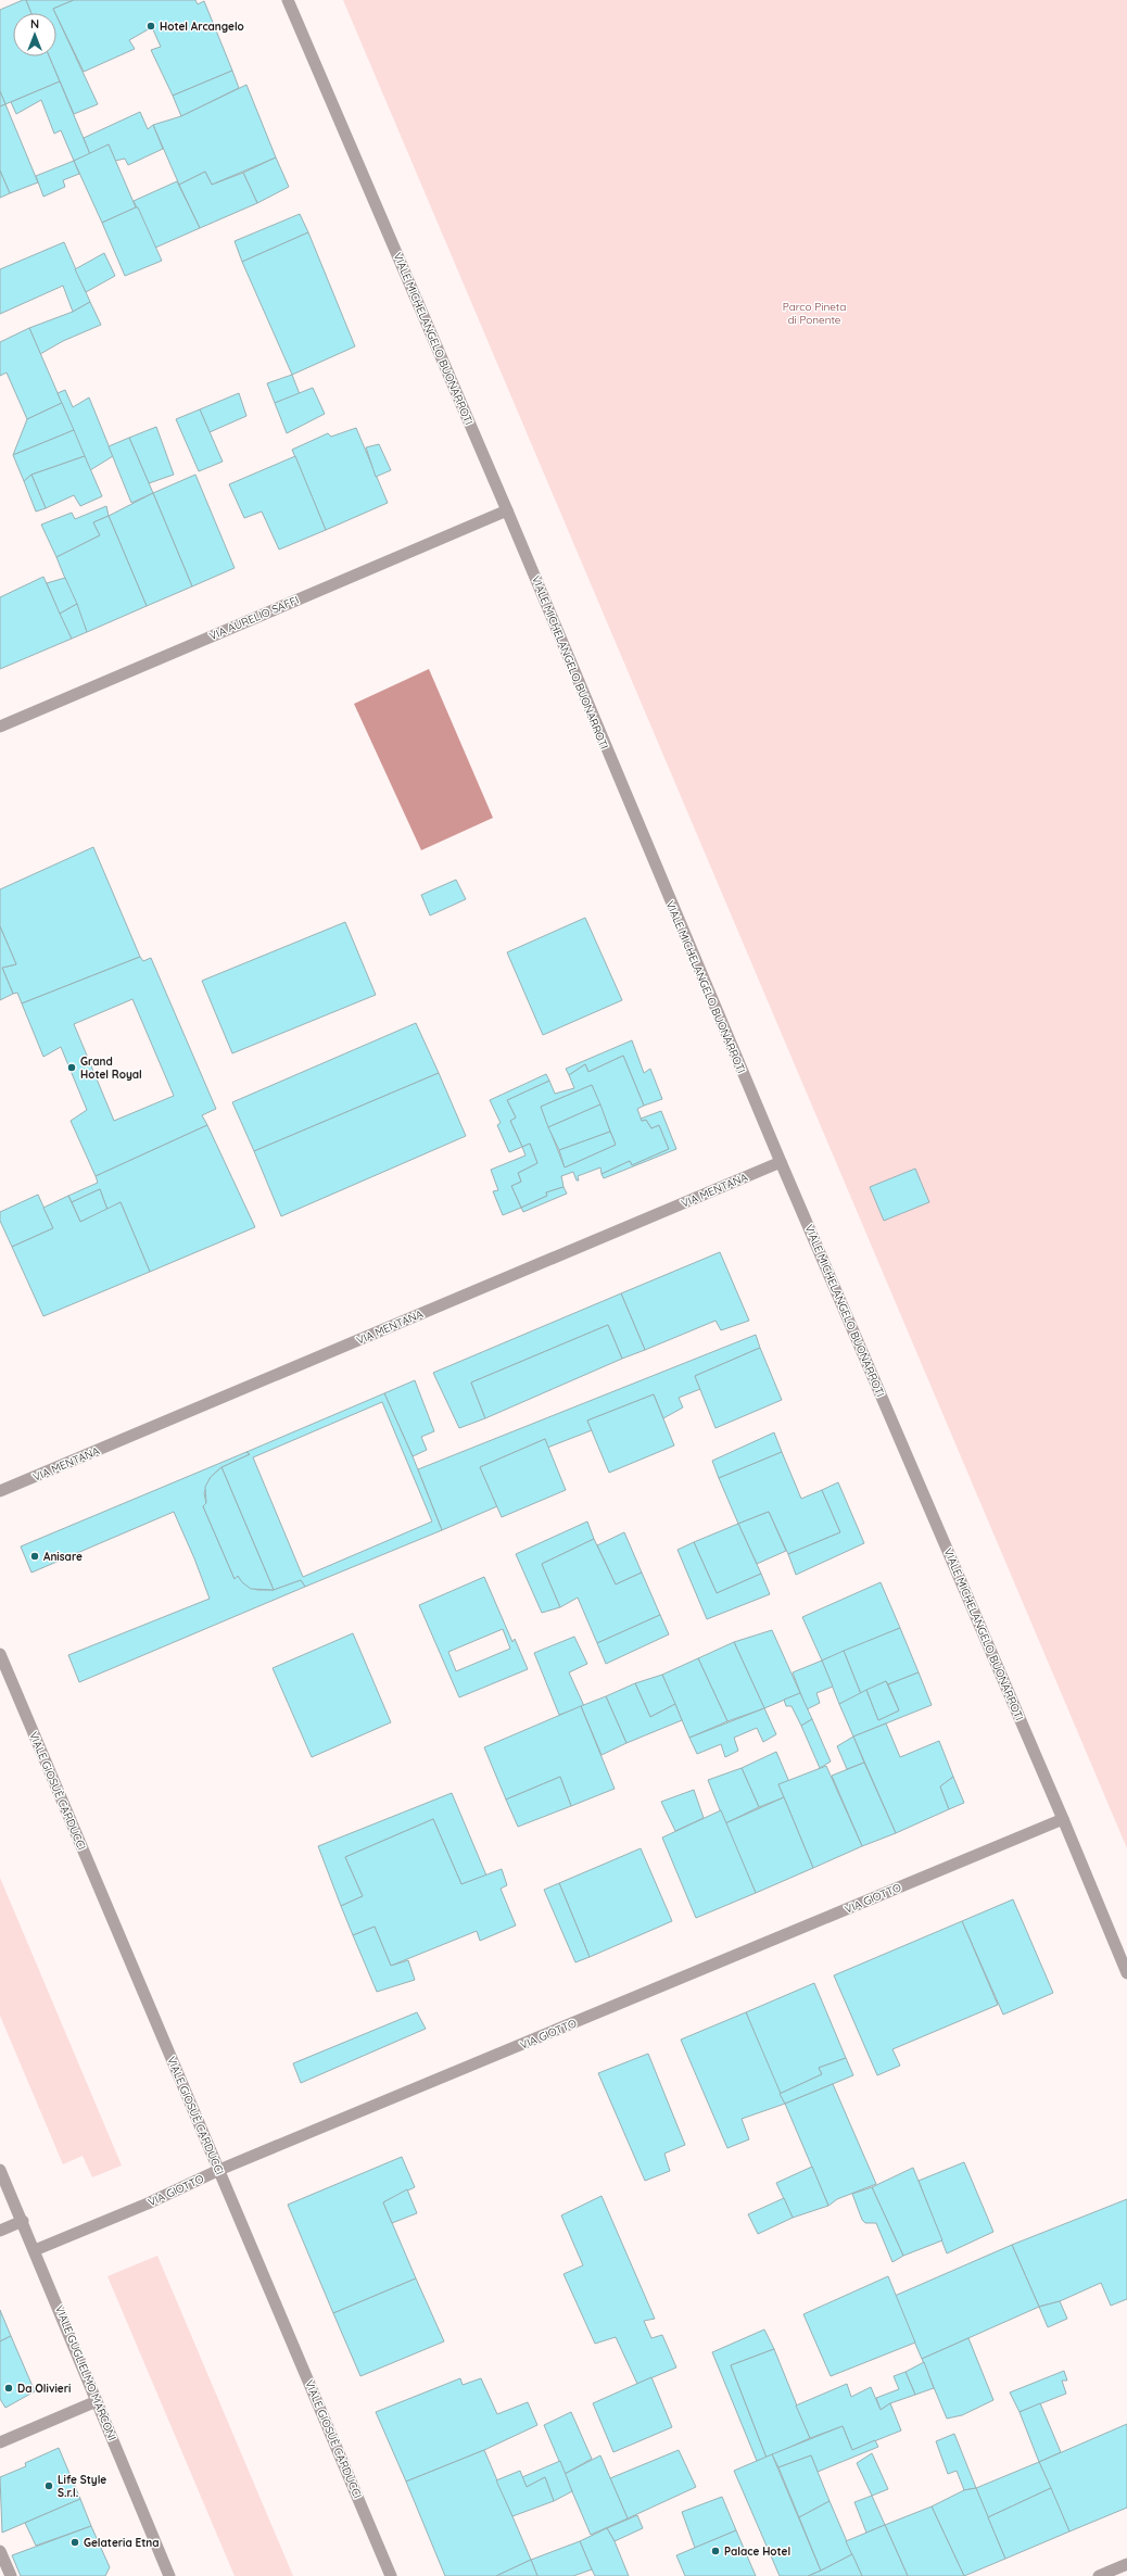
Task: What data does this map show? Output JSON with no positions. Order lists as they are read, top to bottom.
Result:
{
  "streets": {
    "street": [
      "VIALE MICHELANGELO BUONARROTI",
      "VIA AURELIO SAFFI",
      "VIA MENTANA",
      "VIALE GIOSUÈ CARDUCCI",
      "VIA GIOTTO",
      "VIALE GUGLIELMO MARCONI"
    ]
  },
  "crossings": [
    ["VIALE MICHELANGELO BUONARROTI", "VIA AURELIO SAFFI"],
    ["VIALE MICHELANGELO BUONARROTI", "VIA MENTANA"],
    ["VIALE MICHELANGELO BUONARROTI", "VIA GIOTTO"],
    ["VIALE GIOSUÈ CARDUCCI", "VIA GIOTTO"],
    ["VIA GIOTTO", "VIALE GUGLIELMO MARCONI"]
  ],
  "parks": ["Parco Pineta di Ponente"],
  "places": [
    "Hotel Arcangelo",
    "Grand Hotel Royal",
    "Anisare",
    "Da Olivieri",
    "Life Style S.r.l.",
    "Gelateria Etna",
    "Palace Hotel"
  ],
  "north": "top"
}
